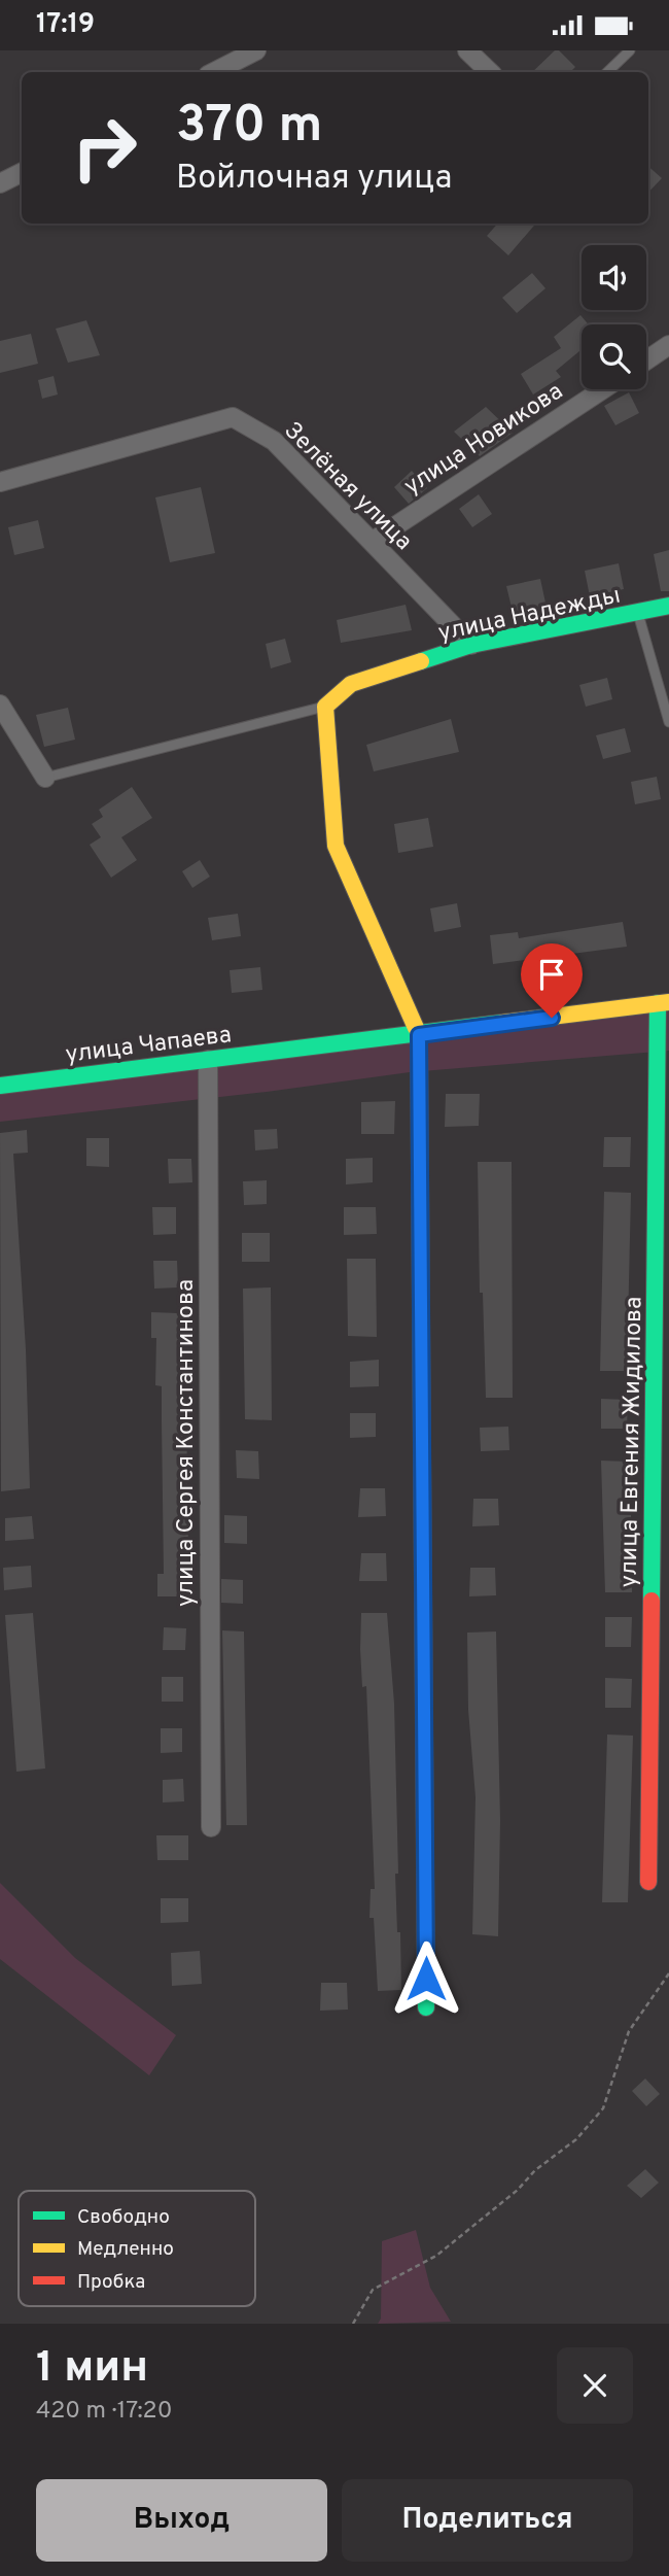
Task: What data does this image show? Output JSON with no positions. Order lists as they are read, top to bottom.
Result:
{
  "streets": {
    "street": [
      "улица Новикова",
      "Зелёная улица",
      "улица Надежды",
      "улица Чапаева",
      "улица Евгения Жидилова",
      "улица Сергея Константинова"
    ]
  },
  "crossings": [
    ["улица Новикова", "Зелёная улица"],
    ["Зелёная улица", "улица Надежды"],
    ["улица Чапаева", "улица Евгения Жидилова"],
    ["улица Чапаева", "улица Сергея Константинова"]
  ],
  "legend": ["Свободно", "Медленно", "Пробка"],
  "page": {
    "status": "17:19",
    "turn": ["370 m", "Войлочная улица"],
    "heading": ["1 мин", "420 m · 17:20"],
    "buttons": ["Выход", "Поделиться"]
  }
}
